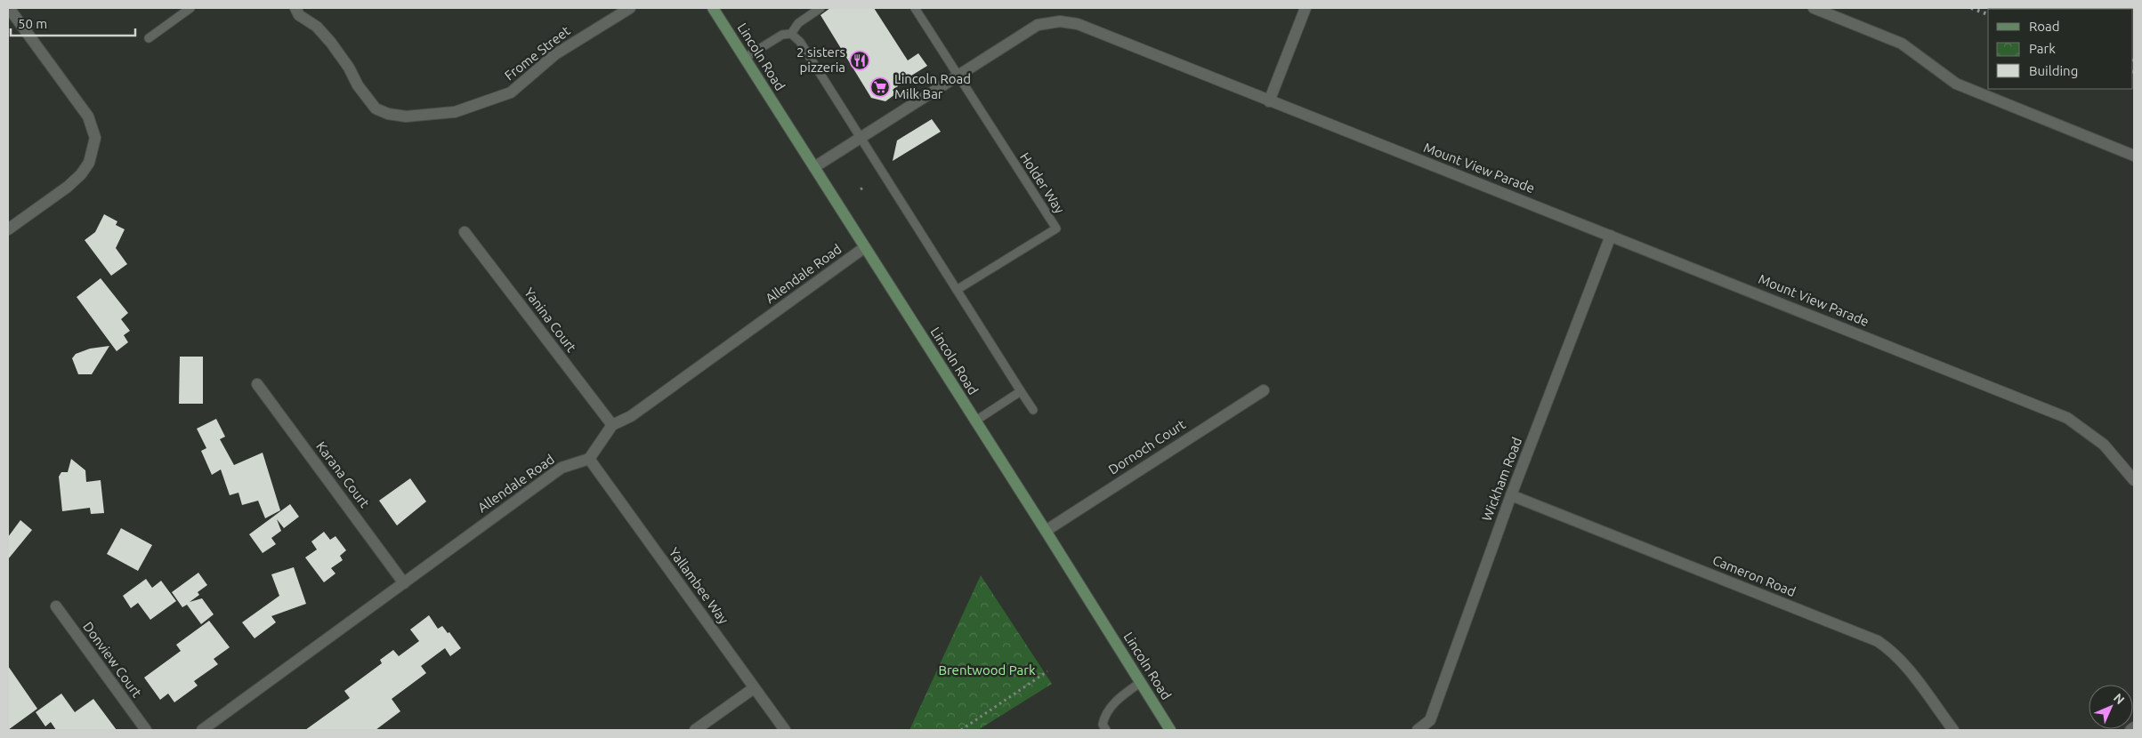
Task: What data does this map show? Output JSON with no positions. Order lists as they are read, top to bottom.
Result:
{
  "streets": {
    "main road": ["Lincoln Road"],
    "street": [
      "Frome Street",
      "Mount View Parade",
      "Allendale Road",
      "Yanina Court",
      "Dornoch Court",
      "Karana Court",
      "Wickham Road",
      "Cameron Road",
      "Yallambee Way",
      "Donview Court"
    ],
    "lane": ["Holder Way"]
  },
  "crossings": [
    ["Lincoln Road", "Mount View Parade"],
    ["Lincoln Road", "Allendale Road"],
    ["Lincoln Road", "Dornoch Court"],
    ["Mount View Parade", "Holder Way"],
    ["Mount View Parade", "Wickham Road"],
    ["Allendale Road", "Yanina Court"],
    ["Allendale Road", "Karana Court"],
    ["Allendale Road", "Yallambee Way"],
    ["Wickham Road", "Cameron Road"]
  ],
  "parks": ["Brentwood Park"],
  "places": {
    "restaurant": ["2 sisters pizzeria"],
    "supermarket": ["Lincoln Road Milk Bar"]
  },
  "legend": ["Road", "Park", "Building"],
  "scale_bar": "50 m",
  "north": "top right"
}
